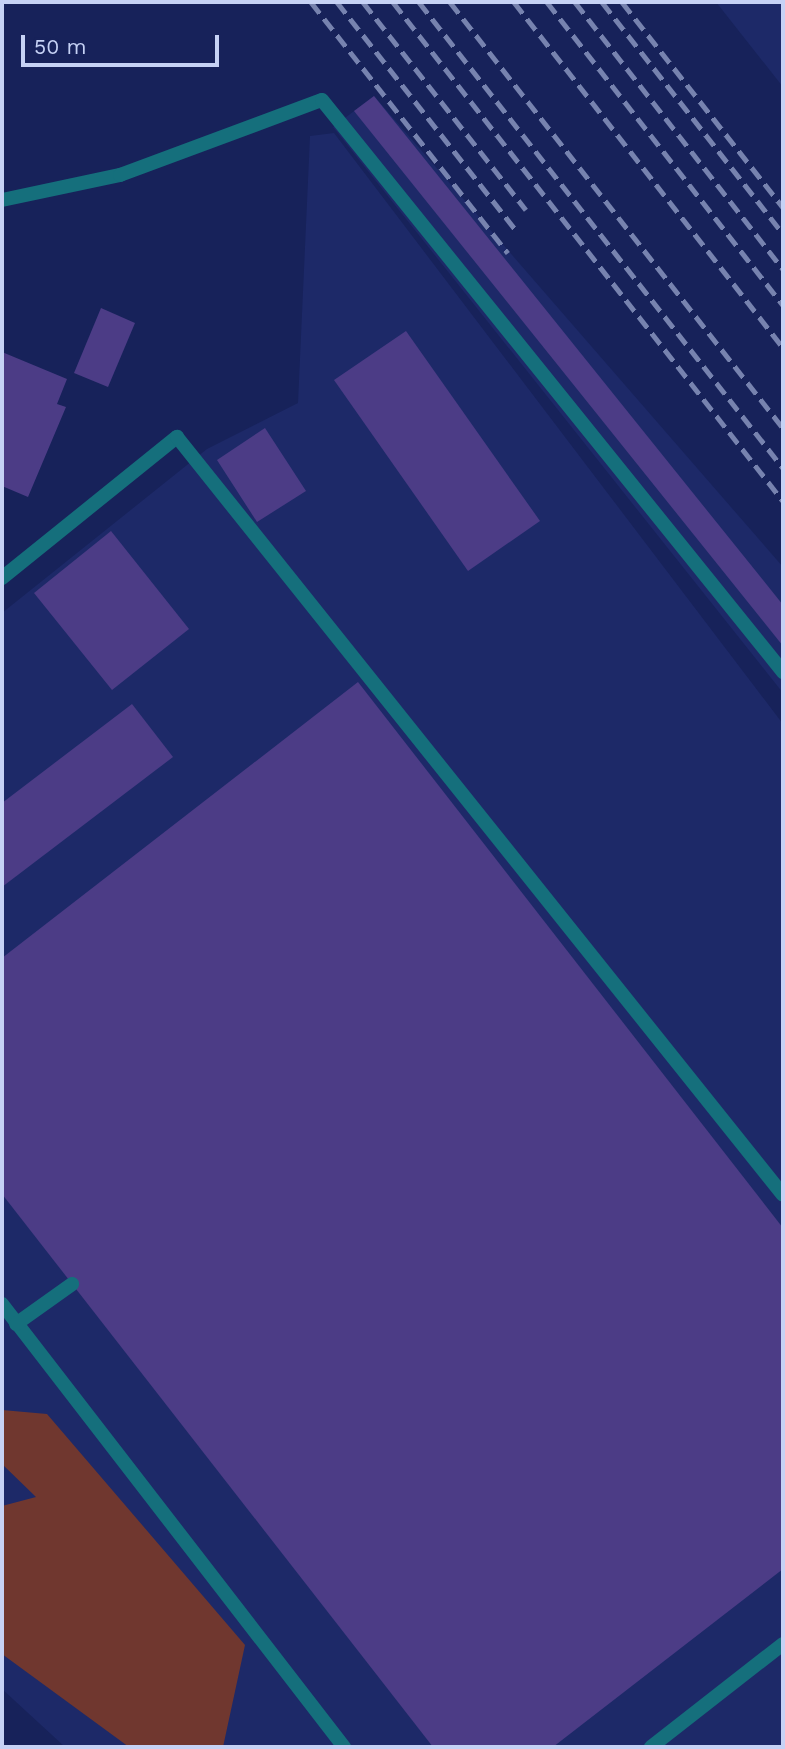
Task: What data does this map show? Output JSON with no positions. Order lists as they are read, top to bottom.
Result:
{
  "scale_bar": "50 m"
}
